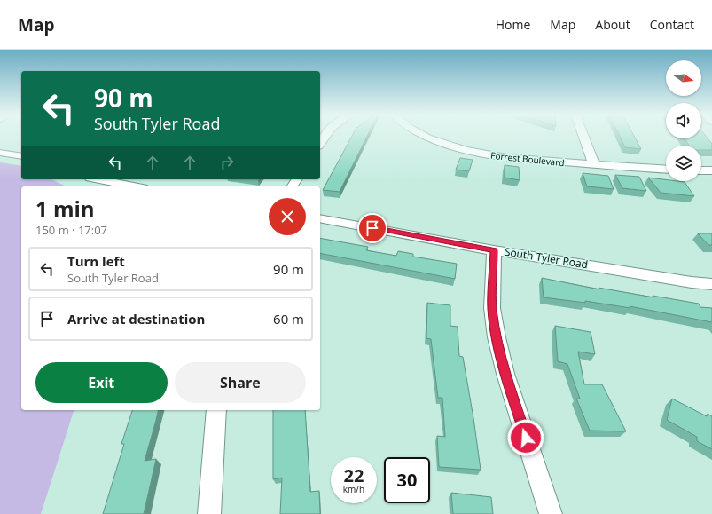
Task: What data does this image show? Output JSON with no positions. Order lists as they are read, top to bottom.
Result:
{
  "streets": {
    "street": ["Forrest Boulevard", "South Tyler Road"]
  },
  "north": "right",
  "page": {
    "header": "Map",
    "nav": [
      "Home",
      "Map",
      "About",
      "Contact"
    ],
    "turn": ["90 m", "South Tyler Road"],
    "heading": ["1 min", "150 m · 17:07"],
    "list": [
      {
        "name": "Turn left",
        "note": "South Tyler Road",
        "value": "90 m"
      },
      {
        "name": "Arrive at destination",
        "value": "60 m"
      }
    ],
    "buttons": ["Exit", "Share"],
    "speed": "22 km/h",
    "limit": "30"
  }
}
